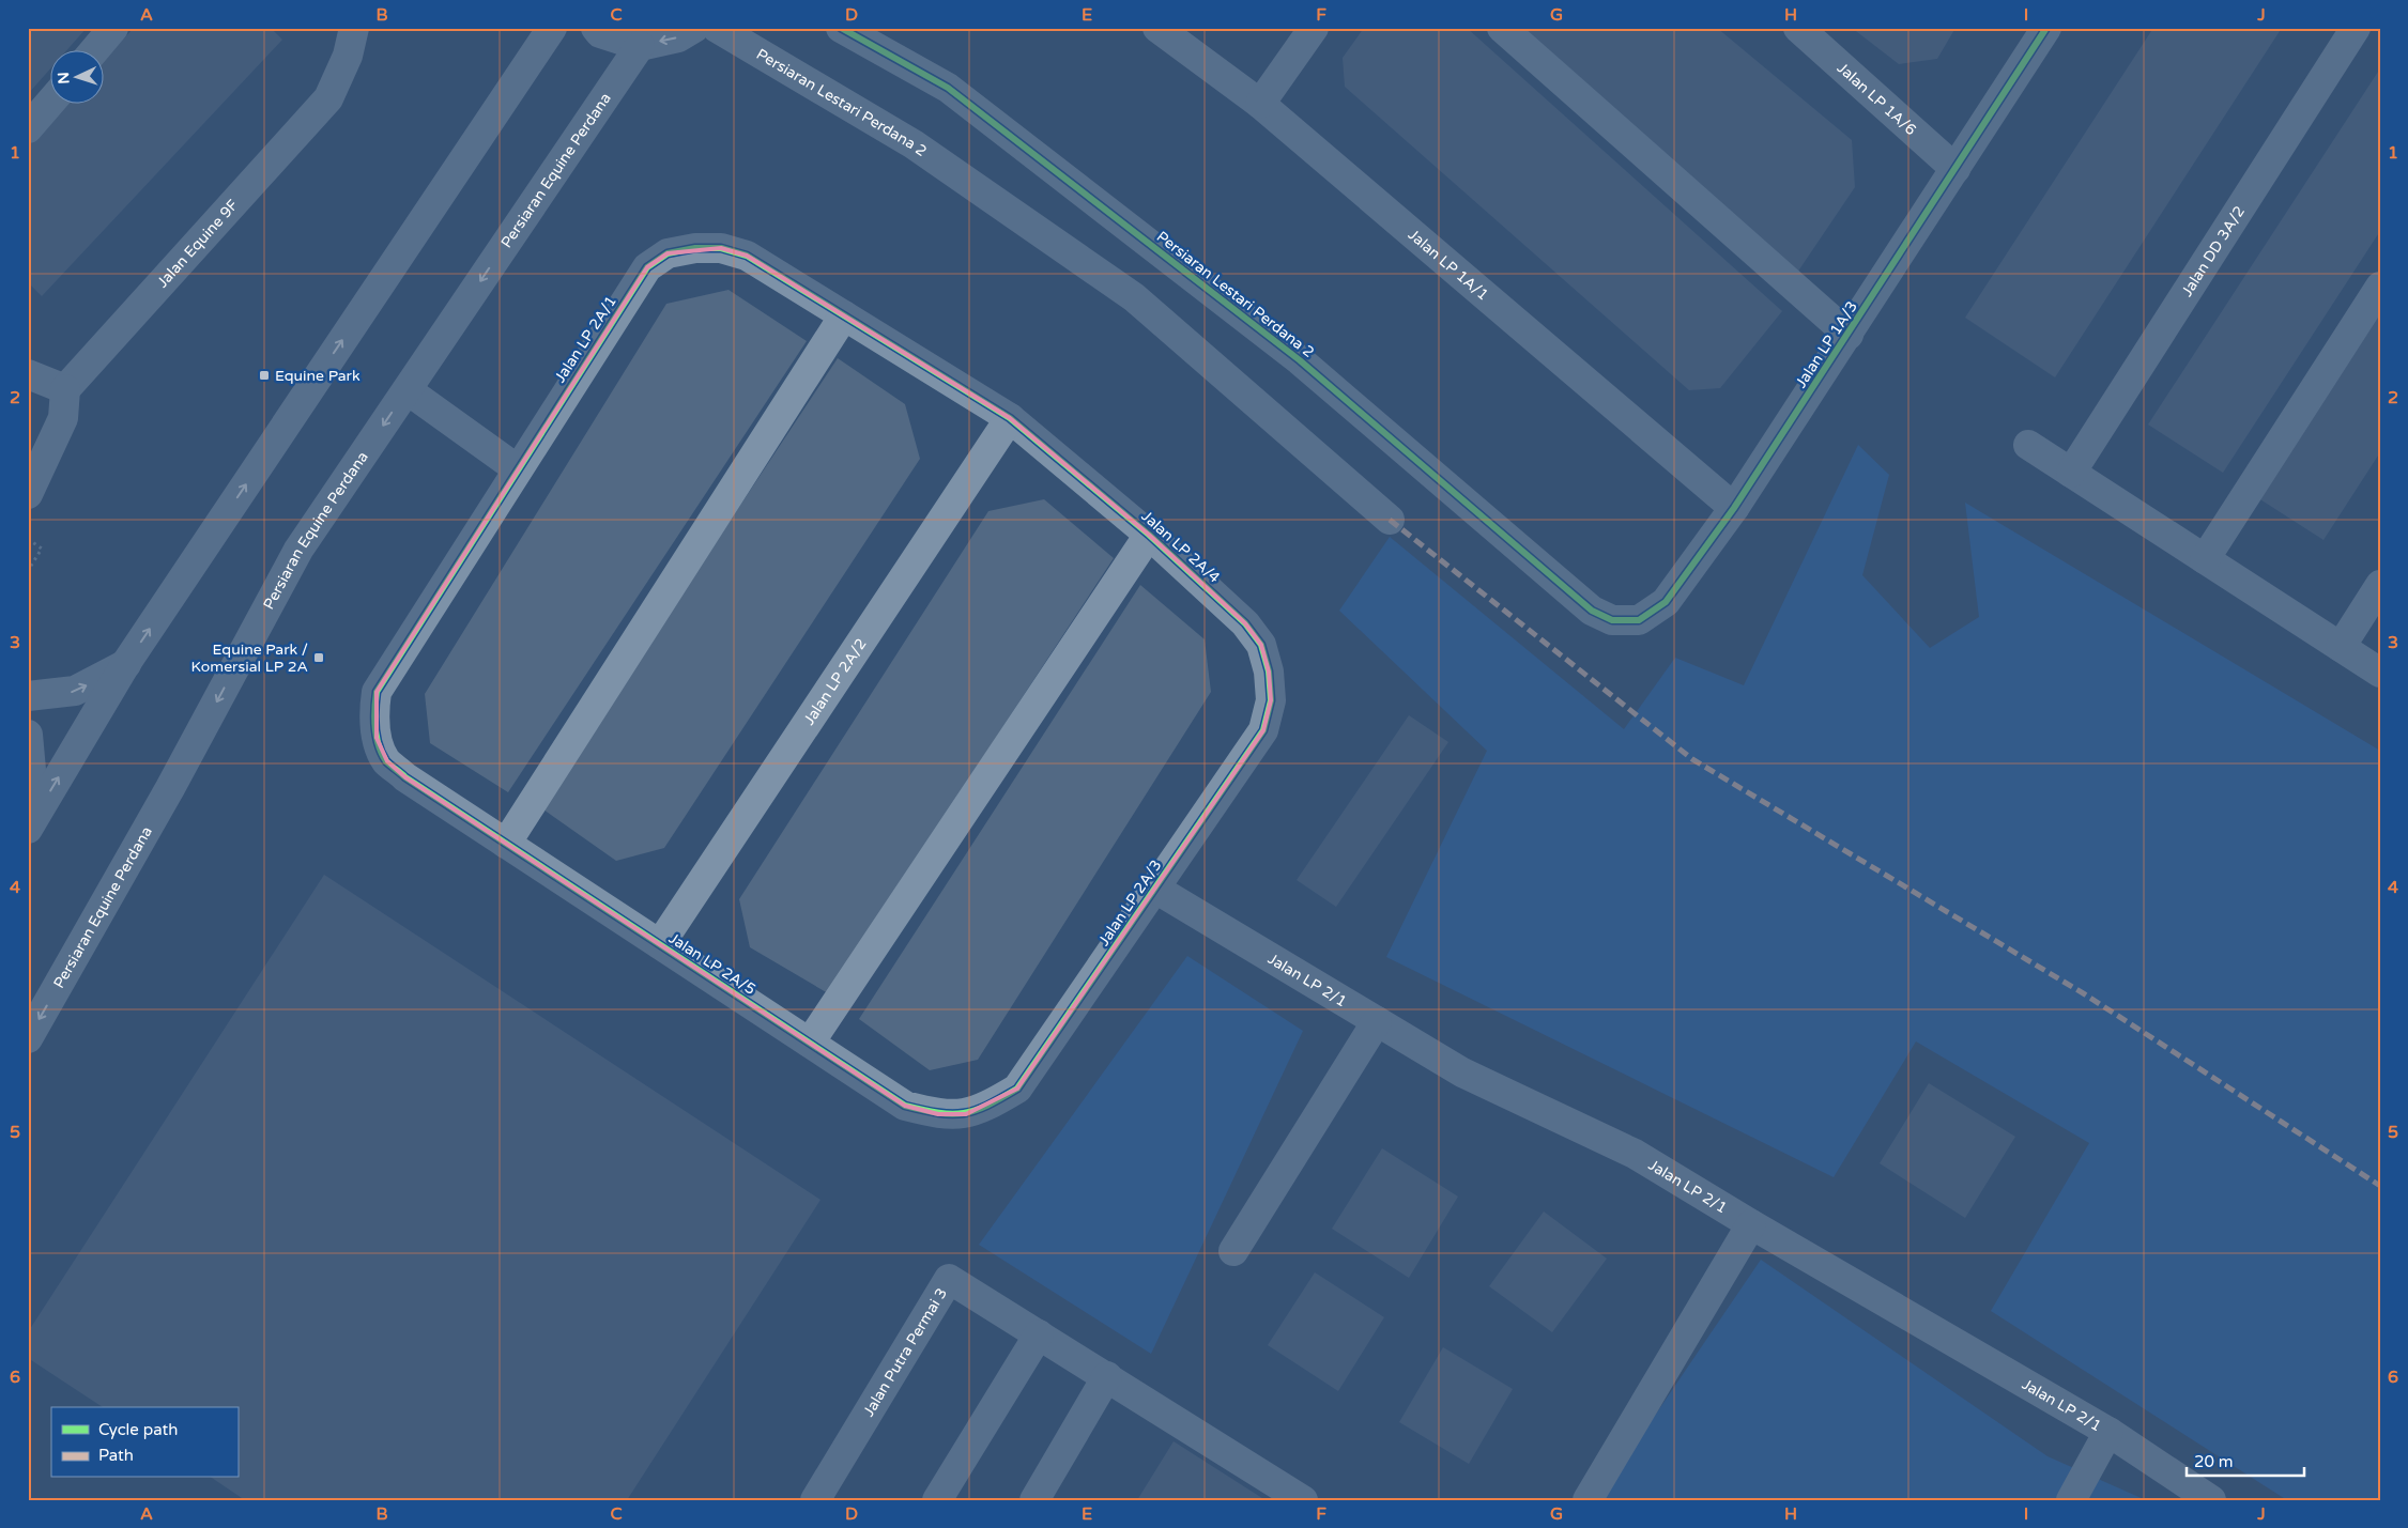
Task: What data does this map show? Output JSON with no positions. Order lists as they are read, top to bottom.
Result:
{
  "streets": {
    "street": [
      "Jalan LP 1A/6",
      "Persiaran Lestari Perdana 2",
      "Persiaran Equine Perdana",
      "Jalan Equine 9F",
      "Jalan DD 3A/2",
      "Jalan LP 1A/1",
      "Jalan LP 2A/1",
      "Jalan LP 1A/3",
      "Jalan LP 2A/4",
      "Jalan LP 2A/2",
      "Jalan LP 2A/3",
      "Jalan LP 2A/5",
      "Jalan LP 2/1",
      "Jalan Putra Permai 3"
    ]
  },
  "crossings": [
    ["Jalan LP 1A/6", "Jalan LP 1A/3"],
    ["Persiaran Lestari Perdana 2", "Jalan LP 1A/3"],
    ["Jalan LP 1A/1", "Jalan LP 1A/3"],
    ["Jalan LP 2A/1", "Jalan LP 2A/4"],
    ["Jalan LP 2A/1", "Jalan LP 2A/2"],
    ["Jalan LP 2A/1", "Jalan LP 2A/5"],
    ["Jalan LP 2A/4", "Jalan LP 2A/2"],
    ["Jalan LP 2A/4", "Jalan LP 2A/3"],
    ["Jalan LP 2A/2", "Jalan LP 2A/5"],
    ["Jalan LP 2A/3", "Jalan LP 2A/5"],
    ["Jalan LP 2A/3", "Jalan LP 2/1"]
  ],
  "places": {
    "transit": ["Equine Park", "Equine Park / Komersial LP 2A"]
  },
  "legend": ["Cycle path", "Path"],
  "scale_bar": "20 m",
  "north": "left",
  "grid": {
    "columns": [
      "A",
      "B",
      "C",
      "D",
      "E",
      "F",
      "G",
      "H",
      "I",
      "J"
    ],
    "rows": [
      "1",
      "2",
      "3",
      "4",
      "5",
      "6"
    ]
  }
}
